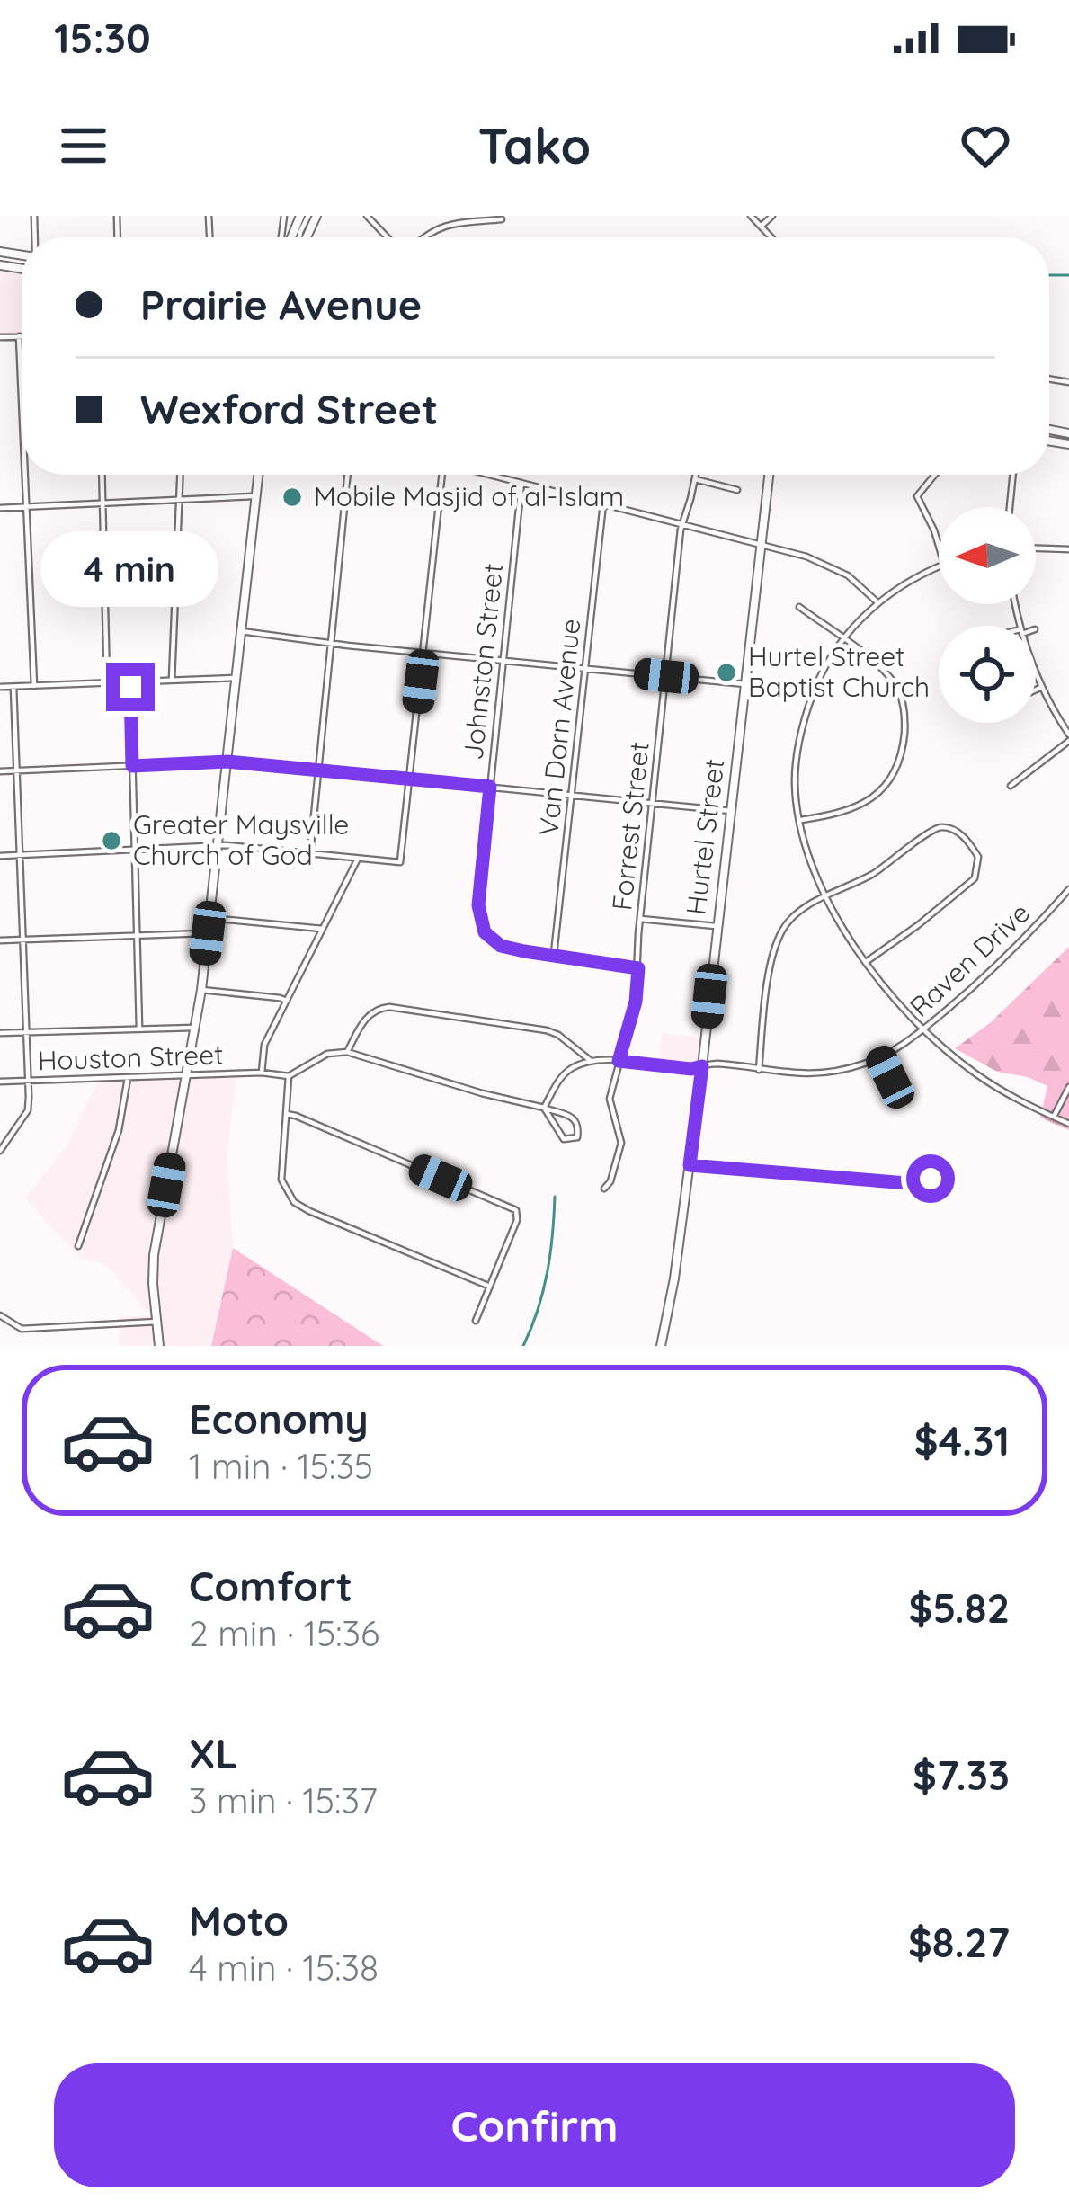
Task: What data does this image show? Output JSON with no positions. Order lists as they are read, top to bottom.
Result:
{
  "streets": {
    "street": [
      "Johnston Street",
      "Van Dorn Avenue",
      "Forrest Street",
      "Hurtel Street",
      "Raven Drive",
      "Houston Street"
    ]
  },
  "crossings": [
    ["Johnston Street", "Van Dorn Avenue"],
    ["Hurtel Street", "Raven Drive"]
  ],
  "places": ["Mobile Masjid of al-Islam", "Hurtel Street Baptist Church", "Greater Maysville Church of God"],
  "north": "left",
  "page": {
    "status": "15:30",
    "header": "Tako",
    "banner": ["Prairie Avenue", "Wexford Street"],
    "bubble": "4 min",
    "list": [
      {
        "name": "Economy",
        "note": "1 min · 15:35",
        "value": "$4.31"
      },
      {
        "name": "Comfort",
        "note": "2 min · 15:36",
        "value": "$5.82"
      },
      {
        "name": "XL",
        "note": "3 min · 15:37",
        "value": "$7.33"
      },
      {
        "name": "Moto",
        "note": "4 min · 15:38",
        "value": "$8.27"
      }
    ],
    "buttons": "Confirm"
  }
}
